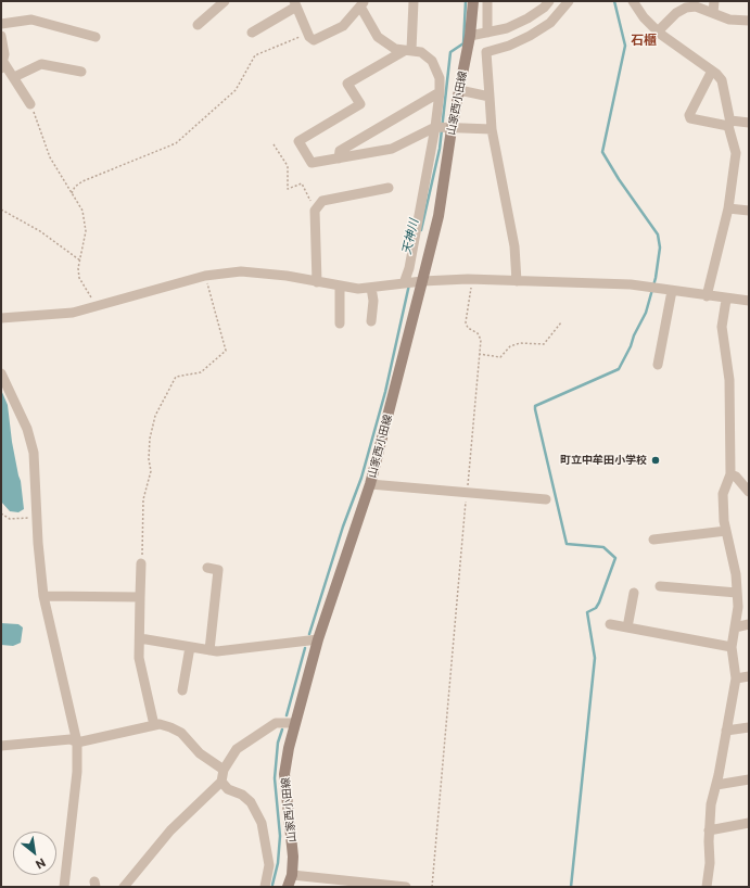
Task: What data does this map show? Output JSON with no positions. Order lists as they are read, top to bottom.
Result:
{
  "streets": {
    "main road": ["山家西小田線"]
  },
  "districts": ["石櫃"],
  "water": ["天神川"],
  "places": ["町立中牟田小学校"],
  "north": "bottom right"
}
